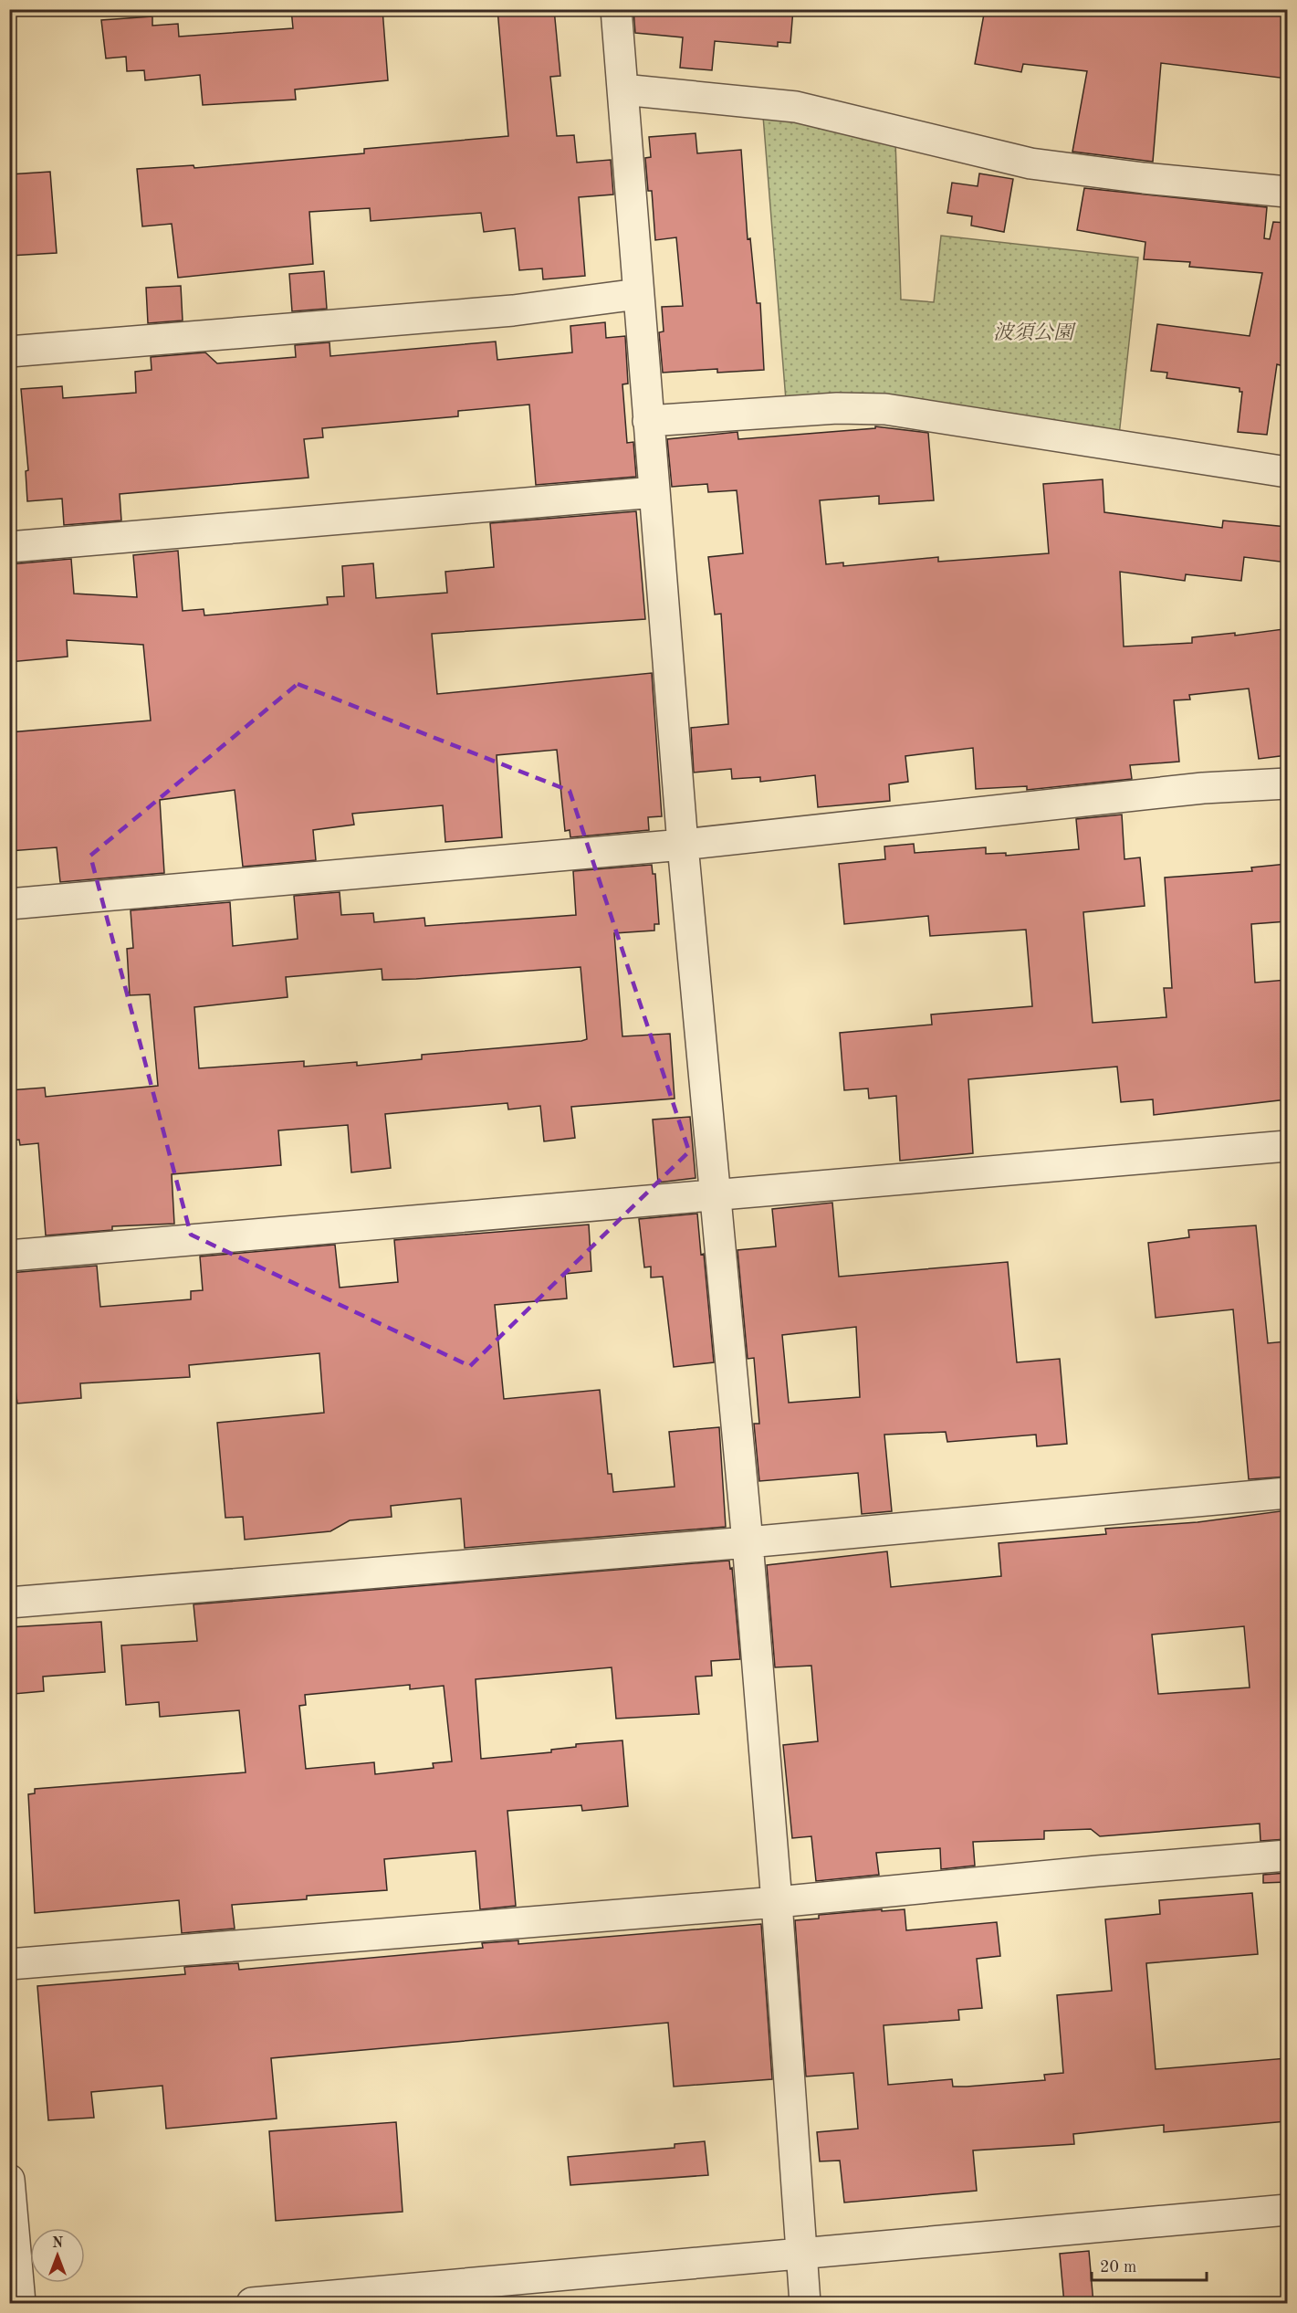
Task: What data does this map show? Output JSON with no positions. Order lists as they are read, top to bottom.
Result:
{
  "parks": ["波須公園"],
  "scale_bar": "20 m",
  "north": "top"
}
